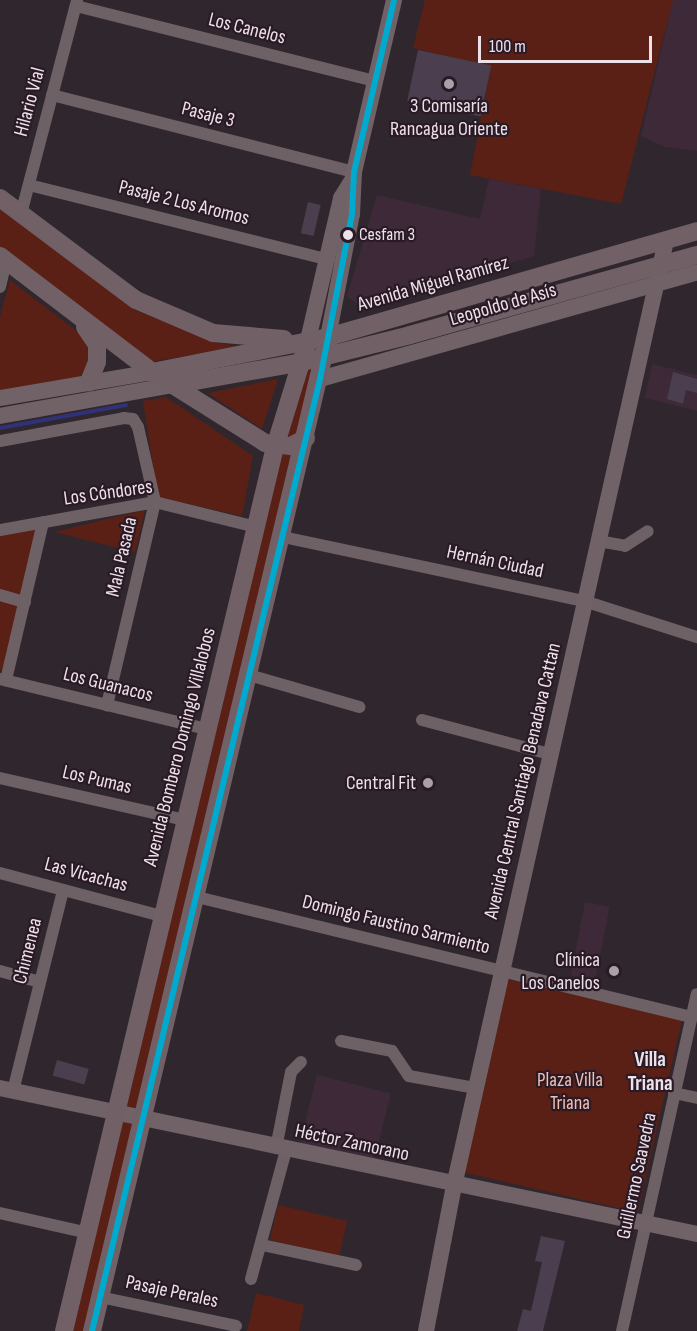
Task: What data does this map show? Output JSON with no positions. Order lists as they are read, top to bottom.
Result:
{
  "streets": {
    "main road": ["Avenida Miguel Ramírez", "Avenida Bombero Domingo Villalobos"],
    "street": [
      "Los Canelos",
      "Hilario Vial",
      "Pasaje 3",
      "Pasaje 2 Los Aromos",
      "Leopoldo de Asís",
      "Los Cóndores",
      "Mala Pasada",
      "Hernán Ciudad",
      "Los Guanacos",
      "Los Pumas",
      "Avenida Central Santiago Benadava Cattan",
      "Las Vicachas",
      "Domingo Faustino Sarmiento",
      "Chimenea",
      "Héctor Zamorano",
      "Guillermo Saavedra",
      "Pasaje Perales"
    ]
  },
  "crossings": [
    ["Los Canelos", "Hilario Vial"],
    ["Los Canelos", "Avenida Bombero Domingo Villalobos"],
    ["Hilario Vial", "Pasaje 3"],
    ["Hilario Vial", "Pasaje 2 Los Aromos"],
    ["Pasaje 3", "Avenida Bombero Domingo Villalobos"],
    ["Pasaje 2 Los Aromos", "Avenida Bombero Domingo Villalobos"],
    ["Avenida Miguel Ramírez", "Avenida Bombero Domingo Villalobos"],
    ["Avenida Miguel Ramírez", "Avenida Central Santiago Benadava Cattan"],
    ["Leopoldo de Asís", "Avenida Bombero Domingo Villalobos"],
    ["Leopoldo de Asís", "Avenida Central Santiago Benadava Cattan"],
    ["Los Cóndores", "Mala Pasada"],
    ["Los Cóndores", "Avenida Bombero Domingo Villalobos"],
    ["Mala Pasada", "Los Guanacos"],
    ["Hernán Ciudad", "Avenida Bombero Domingo Villalobos"],
    ["Hernán Ciudad", "Avenida Central Santiago Benadava Cattan"],
    ["Los Guanacos", "Avenida Bombero Domingo Villalobos"],
    ["Avenida Bombero Domingo Villalobos", "Los Pumas"],
    ["Avenida Bombero Domingo Villalobos", "Las Vicachas"],
    ["Avenida Bombero Domingo Villalobos", "Domingo Faustino Sarmiento"],
    ["Avenida Bombero Domingo Villalobos", "Héctor Zamorano"],
    ["Avenida Bombero Domingo Villalobos", "Pasaje Perales"],
    ["Avenida Central Santiago Benadava Cattan", "Domingo Faustino Sarmiento"],
    ["Avenida Central Santiago Benadava Cattan", "Héctor Zamorano"],
    ["Las Vicachas", "Chimenea"],
    ["Domingo Faustino Sarmiento", "Guillermo Saavedra"],
    ["Chimenea", "Héctor Zamorano"],
    ["Héctor Zamorano", "Guillermo Saavedra"]
  ],
  "districts": ["Villa Triana"],
  "parks": ["Plaza Villa Triana"],
  "places": [
    "3 Comisaría Rancagua Oriente",
    "Cesfam 3",
    "Central Fit",
    "Clínica Los Canelos"
  ],
  "scale_bar": "100 m"
}
